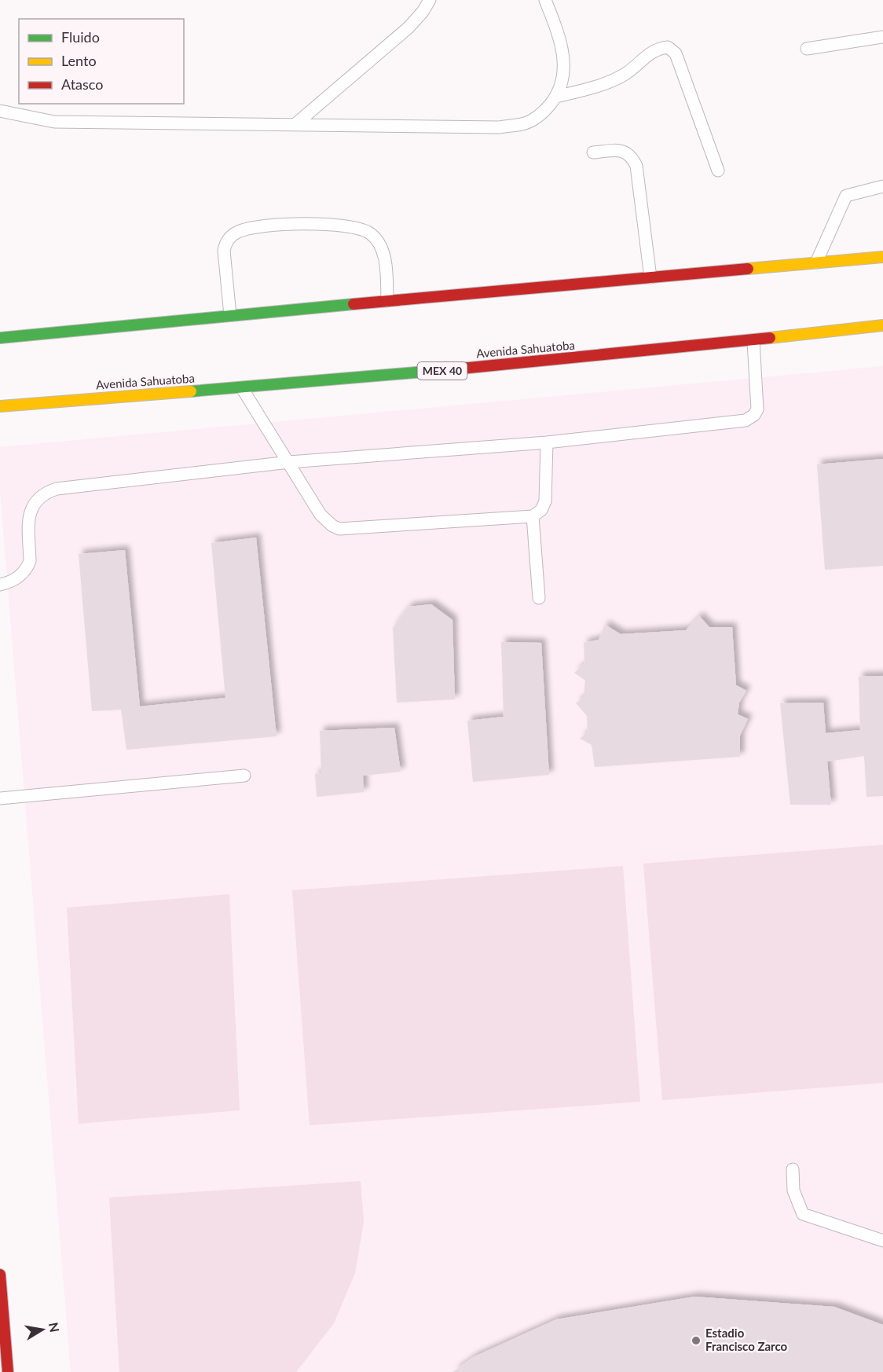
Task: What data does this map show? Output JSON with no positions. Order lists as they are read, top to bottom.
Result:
{
  "streets": {
    "main road": ["Avenida Sahuatoba", "MEX 40"]
  },
  "places": ["Estadio Francisco Zarco"],
  "legend": ["Fluido", "Lento", "Atasco"],
  "north": "right"
}
